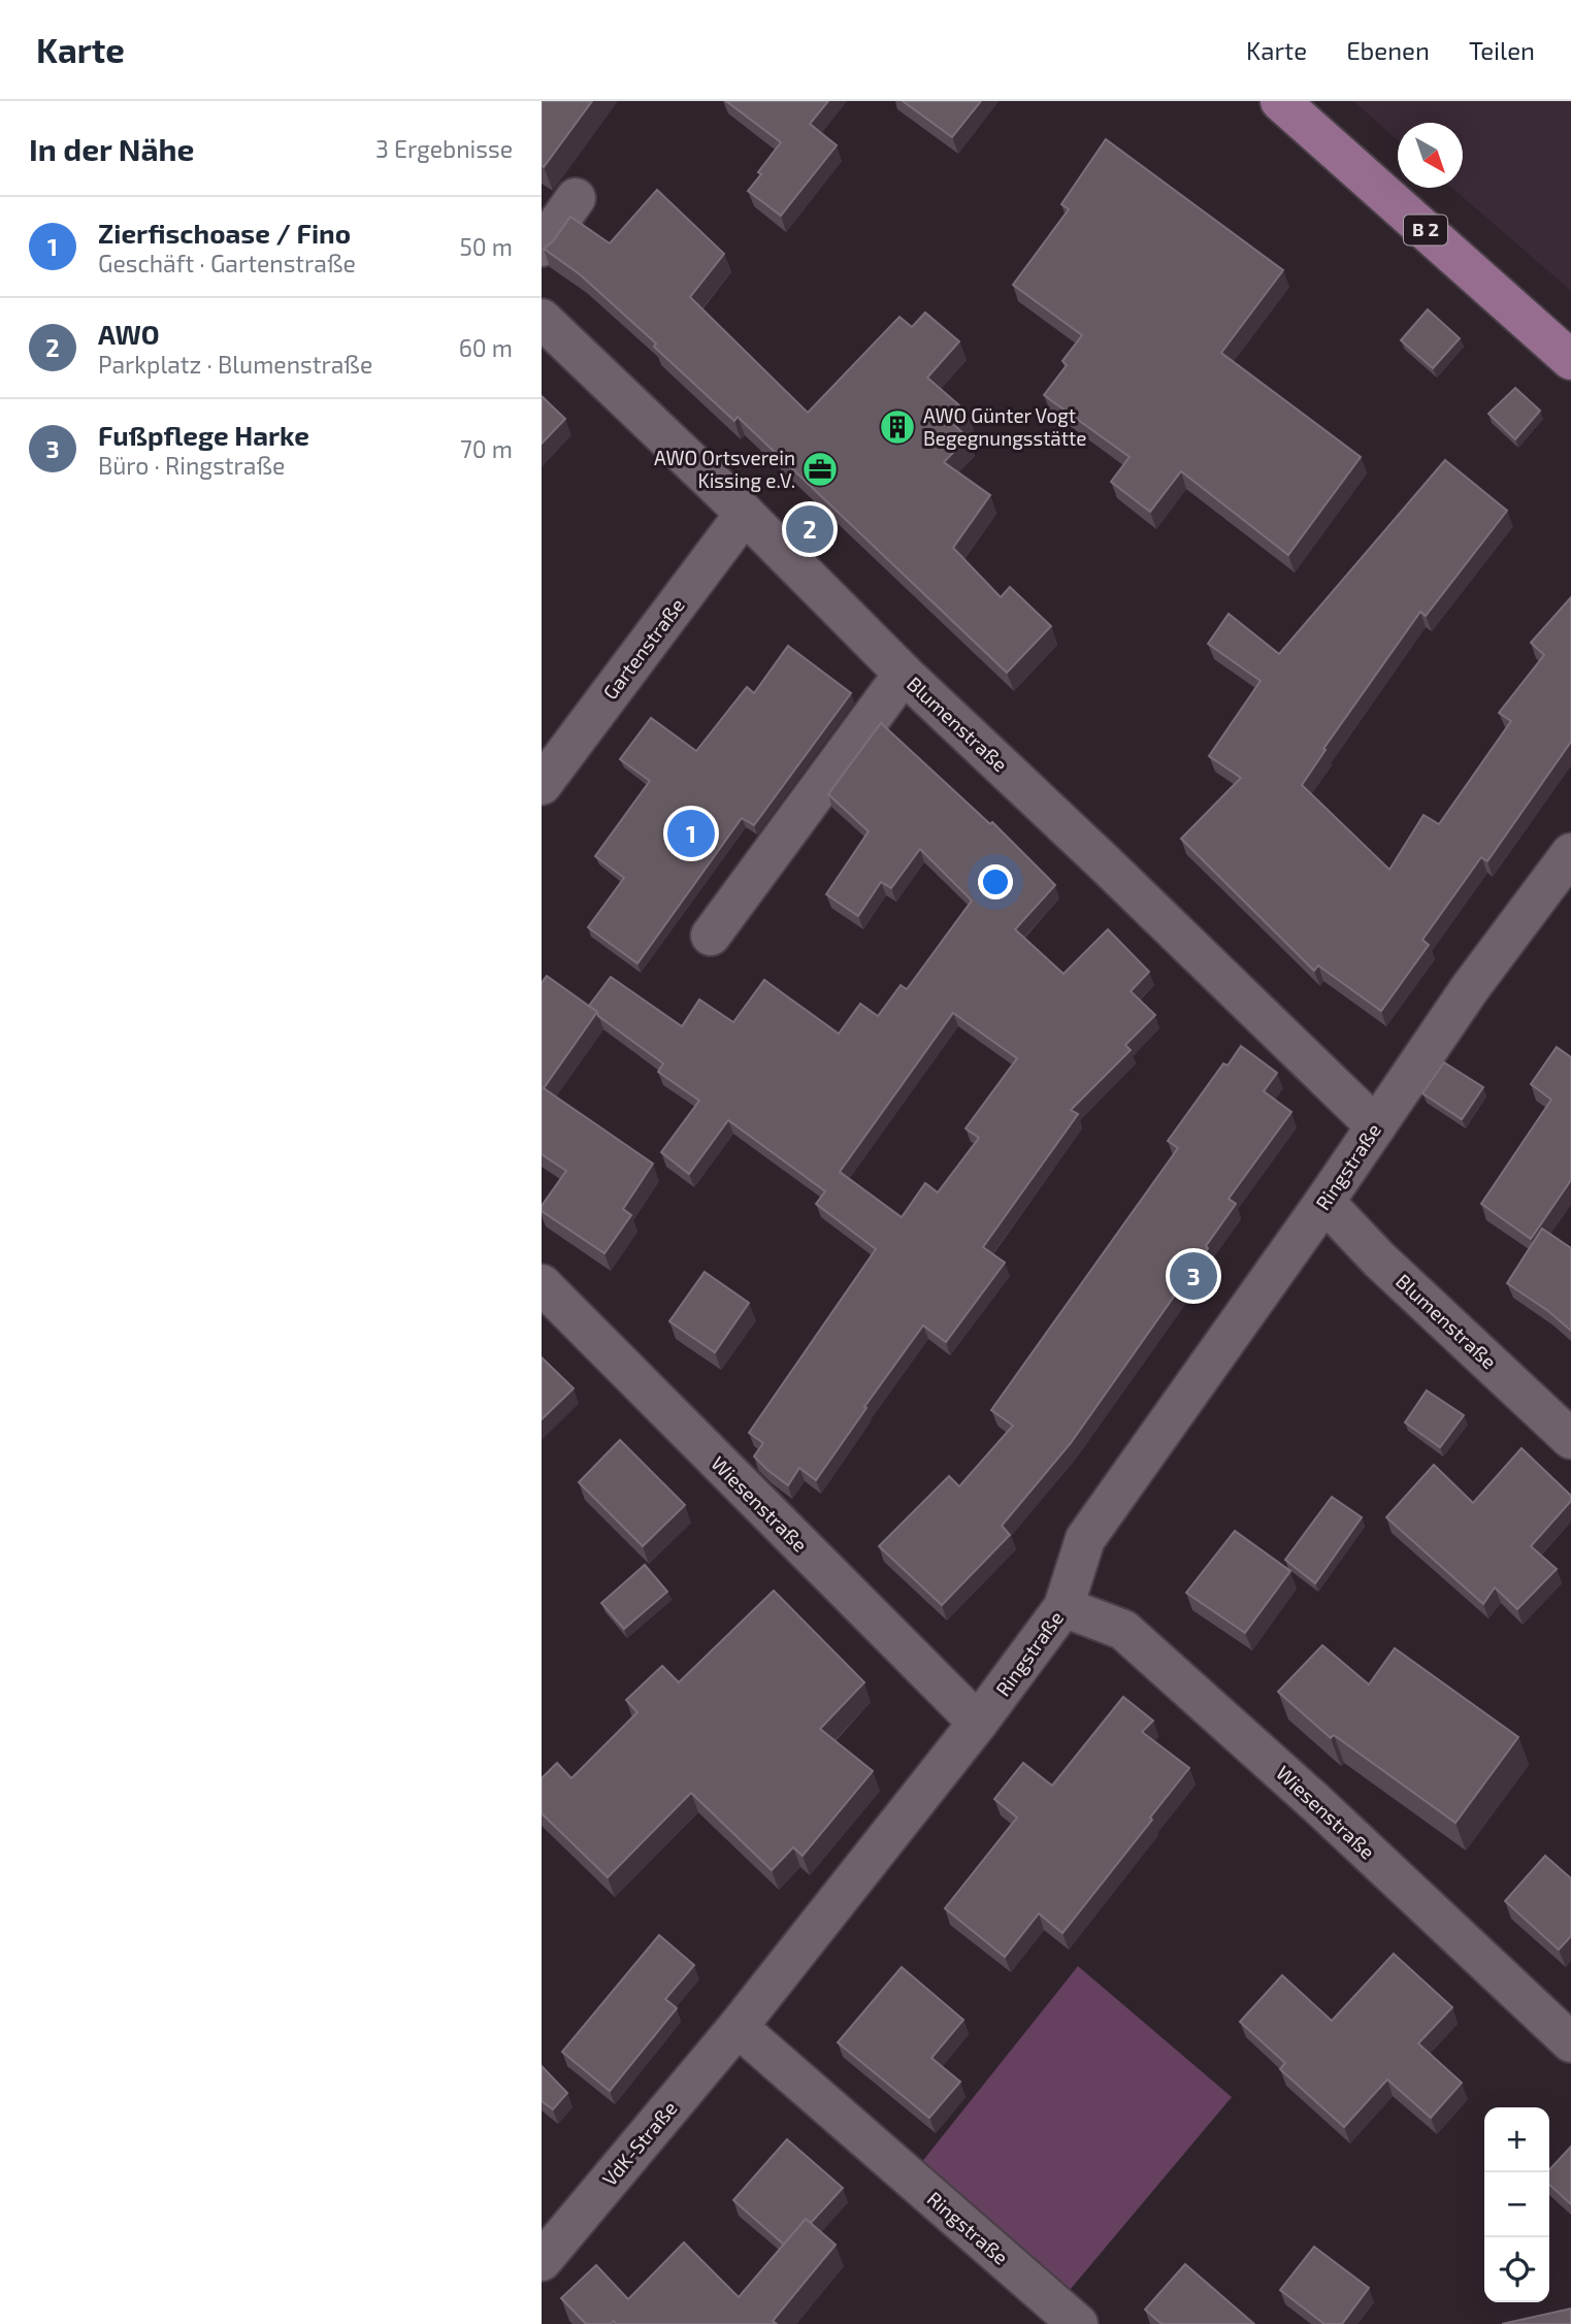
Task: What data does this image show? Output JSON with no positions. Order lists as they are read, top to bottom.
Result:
{
  "streets": {
    "main road": ["B 2"],
    "street": [
      "Gartenstraße",
      "Blumenstraße",
      "Ringstraße",
      "Wiesenstraße",
      "VdK-Straße"
    ]
  },
  "crossings": [
    ["Gartenstraße", "Blumenstraße"],
    ["Blumenstraße", "Ringstraße"],
    ["Ringstraße", "Wiesenstraße"],
    ["Ringstraße", "VdK-Straße"]
  ],
  "places": {
    "building": ["AWO Günter Vogt Begegnungsstätte"],
    "office": ["AWO Ortsverein Kissing e.V."]
  },
  "north": "bottom right",
  "page": {
    "header": "Karte",
    "nav": ["Karte", "Ebenen", "Teilen"],
    "heading": ["In der Nähe", "3 Ergebnisse"],
    "list": [
      {
        "mark": "1",
        "name": "Zierfischoase / Fino",
        "note": "Geschäft · Gartenstraße",
        "value": "50 m"
      },
      {
        "mark": "2",
        "name": "AWO",
        "note": "Parkplatz · Blumenstraße",
        "value": "60 m"
      },
      {
        "mark": "3",
        "name": "Fußpflege Harke",
        "note": "Büro · Ringstraße",
        "value": "70 m"
      }
    ],
    "pins": ["2", "1", "3"],
    "map_buttons": ["+", "−"]
  }
}
